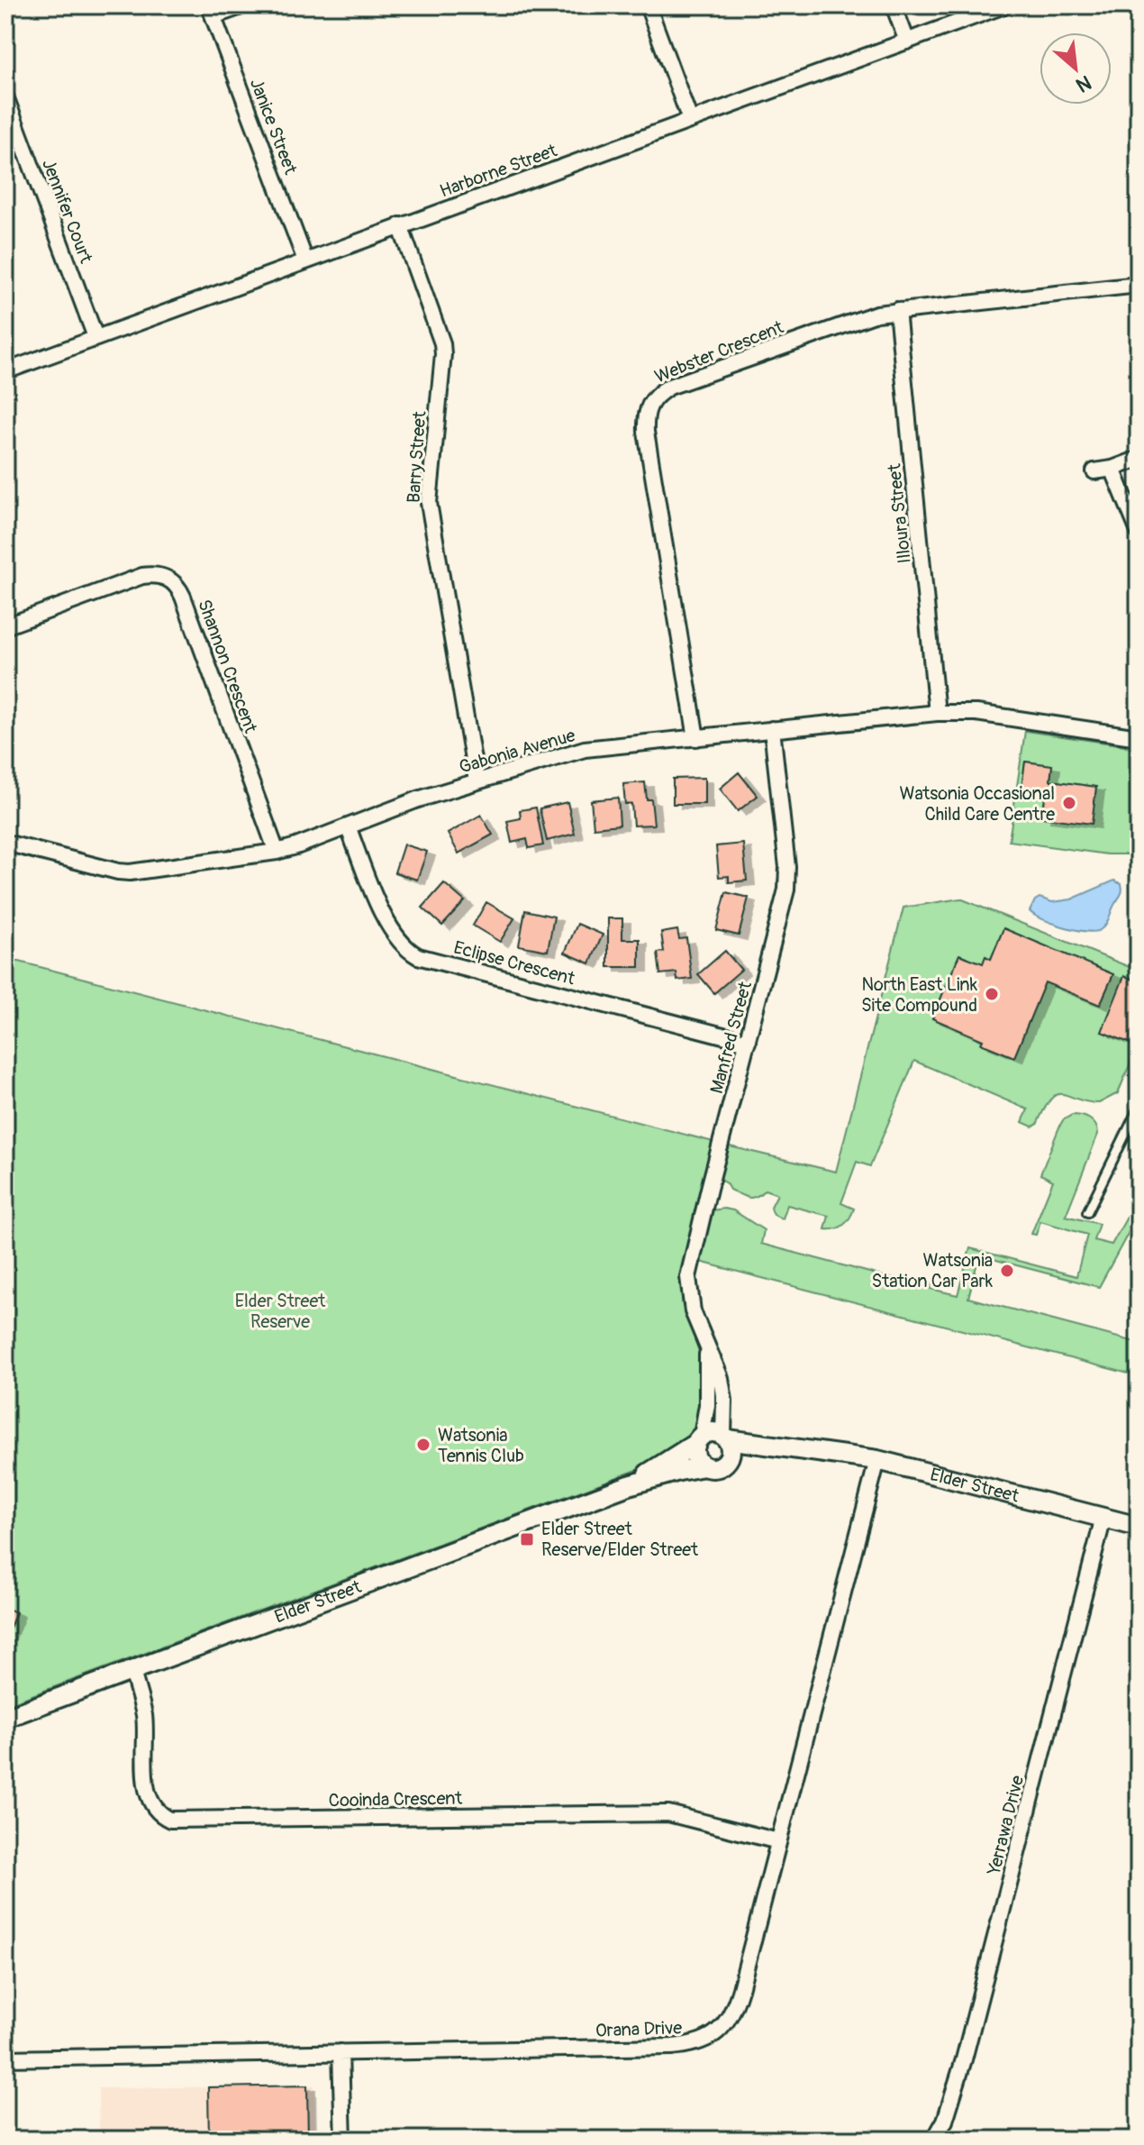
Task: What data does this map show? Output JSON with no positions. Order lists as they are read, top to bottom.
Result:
{
  "streets": {
    "street": [
      "Janice Street",
      "Harborne Street",
      "Jennifer Court",
      "Webster Crescent",
      "Barry Street",
      "Illoura Street",
      "Shannon Crescent",
      "Gabonia Avenue",
      "Eclipse Crescent",
      "Manfred Street",
      "Elder Street",
      "Cooinda Crescent",
      "Yerrawa Drive",
      "Orana Drive"
    ]
  },
  "crossings": [
    ["Janice Street", "Harborne Street"],
    ["Harborne Street", "Jennifer Court"],
    ["Harborne Street", "Barry Street"],
    ["Webster Crescent", "Illoura Street"],
    ["Webster Crescent", "Gabonia Avenue"],
    ["Barry Street", "Gabonia Avenue"],
    ["Illoura Street", "Gabonia Avenue"],
    ["Shannon Crescent", "Gabonia Avenue"],
    ["Gabonia Avenue", "Eclipse Crescent"],
    ["Gabonia Avenue", "Manfred Street"],
    ["Eclipse Crescent", "Manfred Street"],
    ["Manfred Street", "Elder Street"],
    ["Elder Street", "Cooinda Crescent"],
    ["Elder Street", "Yerrawa Drive"],
    ["Elder Street", "Orana Drive"],
    ["Cooinda Crescent", "Orana Drive"]
  ],
  "parks": ["Elder Street Reserve"],
  "places": {
    "other": [
      "Watsonia Occasional Child Care Centre",
      "North East Link Site Compound",
      "Watsonia Station Car Park",
      "Watsonia Tennis Club"
    ],
    "transit": ["Elder Street Reserve/Elder Street"]
  },
  "north": "bottom right"
}
